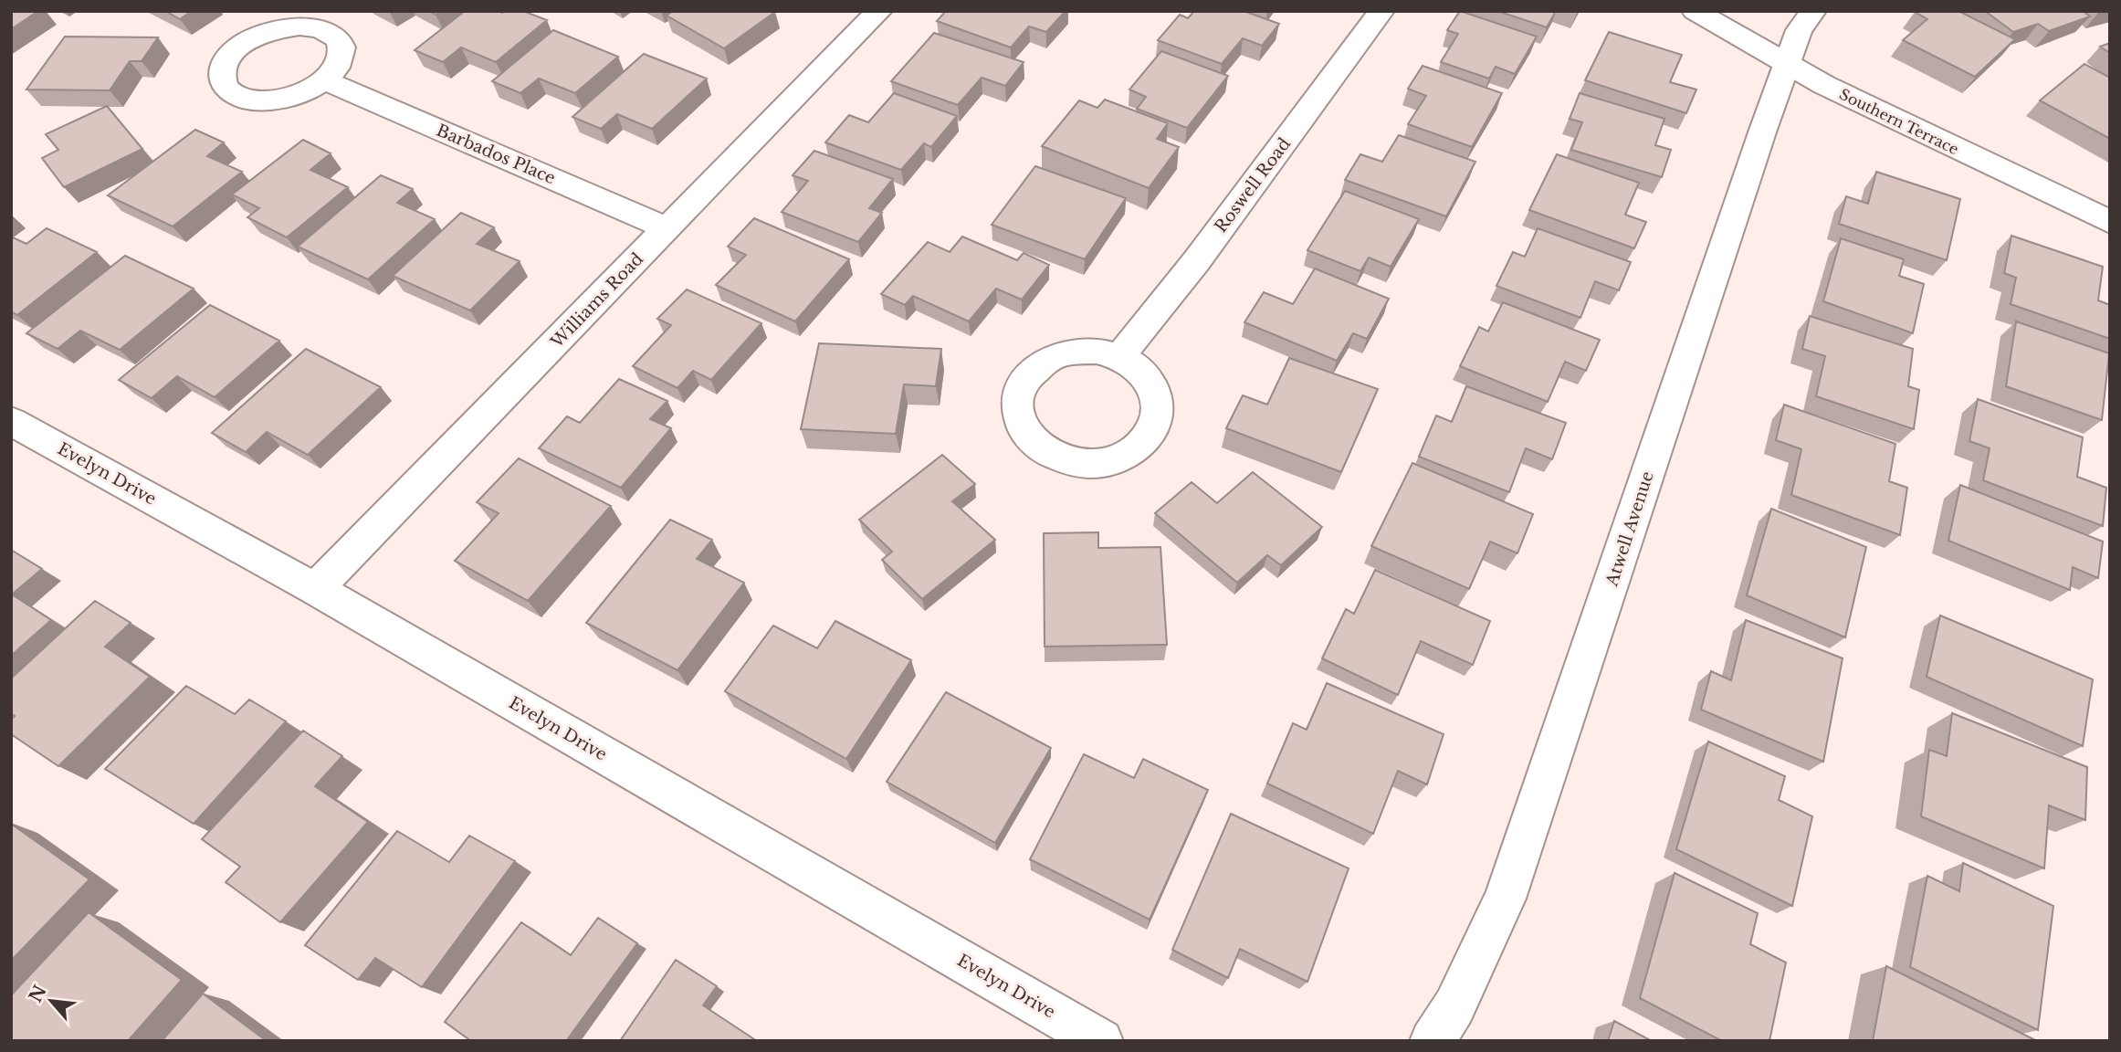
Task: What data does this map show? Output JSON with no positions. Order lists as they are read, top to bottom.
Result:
{
  "streets": {
    "street": [
      "Southern Terrace",
      "Barbados Place",
      "Roswell Road",
      "Williams Road",
      "Evelyn Drive",
      "Atwell Avenue"
    ]
  },
  "crossings": [
    ["Southern Terrace", "Atwell Avenue"],
    ["Barbados Place", "Williams Road"],
    ["Williams Road", "Evelyn Drive"]
  ],
  "north": "top left"
}
